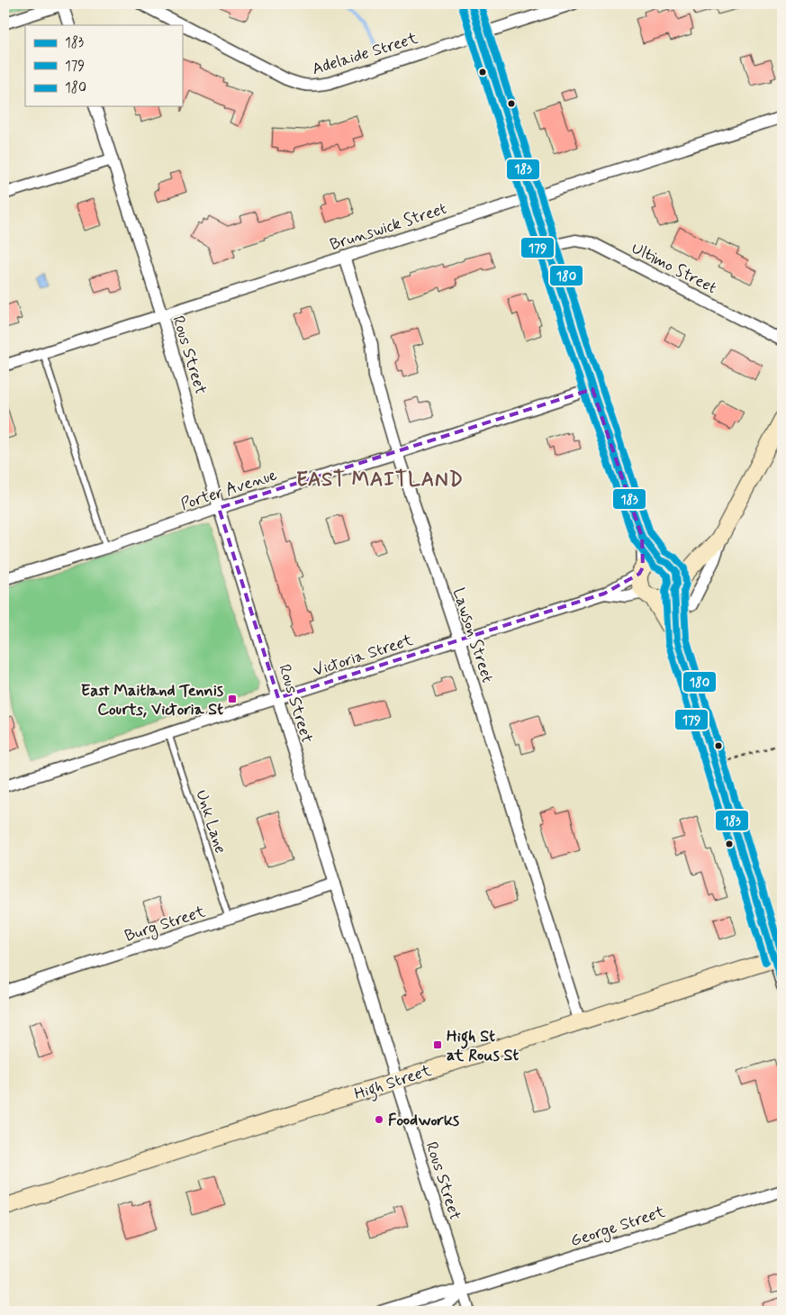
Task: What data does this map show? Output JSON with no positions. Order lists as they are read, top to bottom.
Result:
{
  "streets": {
    "main road": ["High Street"],
    "street": [
      "Adelaide Street",
      "Brunswick Street",
      "Ultimo Street",
      "Rous Street",
      "Porter Avenue",
      "Lawson Street",
      "Victoria Street",
      "Burg Street",
      "George Street"
    ],
    "lane": ["Unk Lane"]
  },
  "crossings": [
    ["Brunswick Street", "Rous Street"],
    ["Brunswick Street", "Lawson Street"],
    ["Rous Street", "Porter Avenue"],
    ["Rous Street", "Victoria Street"],
    ["Rous Street", "Burg Street"],
    ["Rous Street", "High Street"],
    ["Rous Street", "George Street"],
    ["Porter Avenue", "Lawson Street"],
    ["Lawson Street", "Victoria Street"],
    ["Lawson Street", "High Street"],
    ["Victoria Street", "Unk Lane"],
    ["Unk Lane", "Burg Street"]
  ],
  "districts": ["EAST MAITLAND"],
  "places": {
    "transit": ["East Maitland Tennis Courts, Victoria St", "High St at Rous St"],
    "other": ["Foodworks"]
  },
  "lines": ["transit line 183", "transit line 180", "transit line 179"],
  "legend": ["183", "179", "180"]
}
